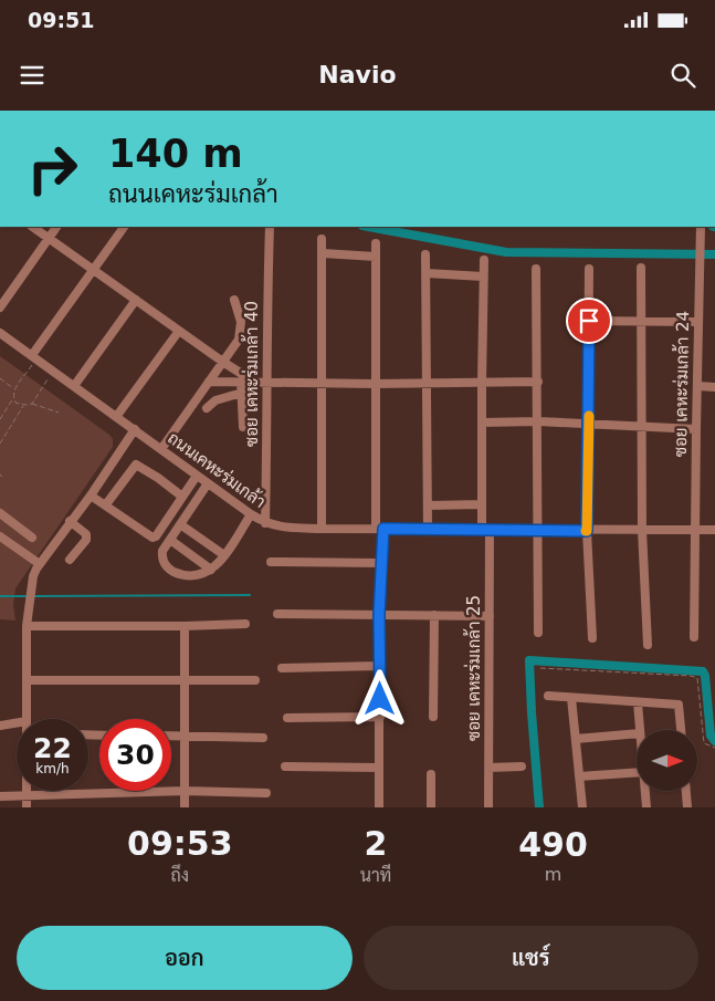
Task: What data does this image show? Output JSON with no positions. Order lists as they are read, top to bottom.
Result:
{
  "streets": {
    "street": [
      "ซอย เคหะร่มเกล้า 40",
      "ซอย เคหะร่มเกล้า 24",
      "ถนนเคหะร่มเกล้า",
      "ซอย เคหะร่มเกล้า 25"
    ]
  },
  "crossings": [
    ["ซอย เคหะร่มเกล้า 40", "ถนนเคหะร่มเกล้า"],
    ["ซอย เคหะร่มเกล้า 24", "ถนนเคหะร่มเกล้า"],
    ["ถนนเคหะร่มเกล้า", "ซอย เคหะร่มเกล้า 25"]
  ],
  "north": "right",
  "page": {
    "status": "09:51",
    "header": "Navio",
    "turn": ["140 m", "ถนนเคหะร่มเกล้า"],
    "speed": "22 km/h",
    "limit": "30",
    "eta": [
      "09:53",
      "ถึง",
      "2",
      "นาที",
      "490",
      "m"
    ],
    "buttons": ["ออก", "แชร์"]
  }
}
